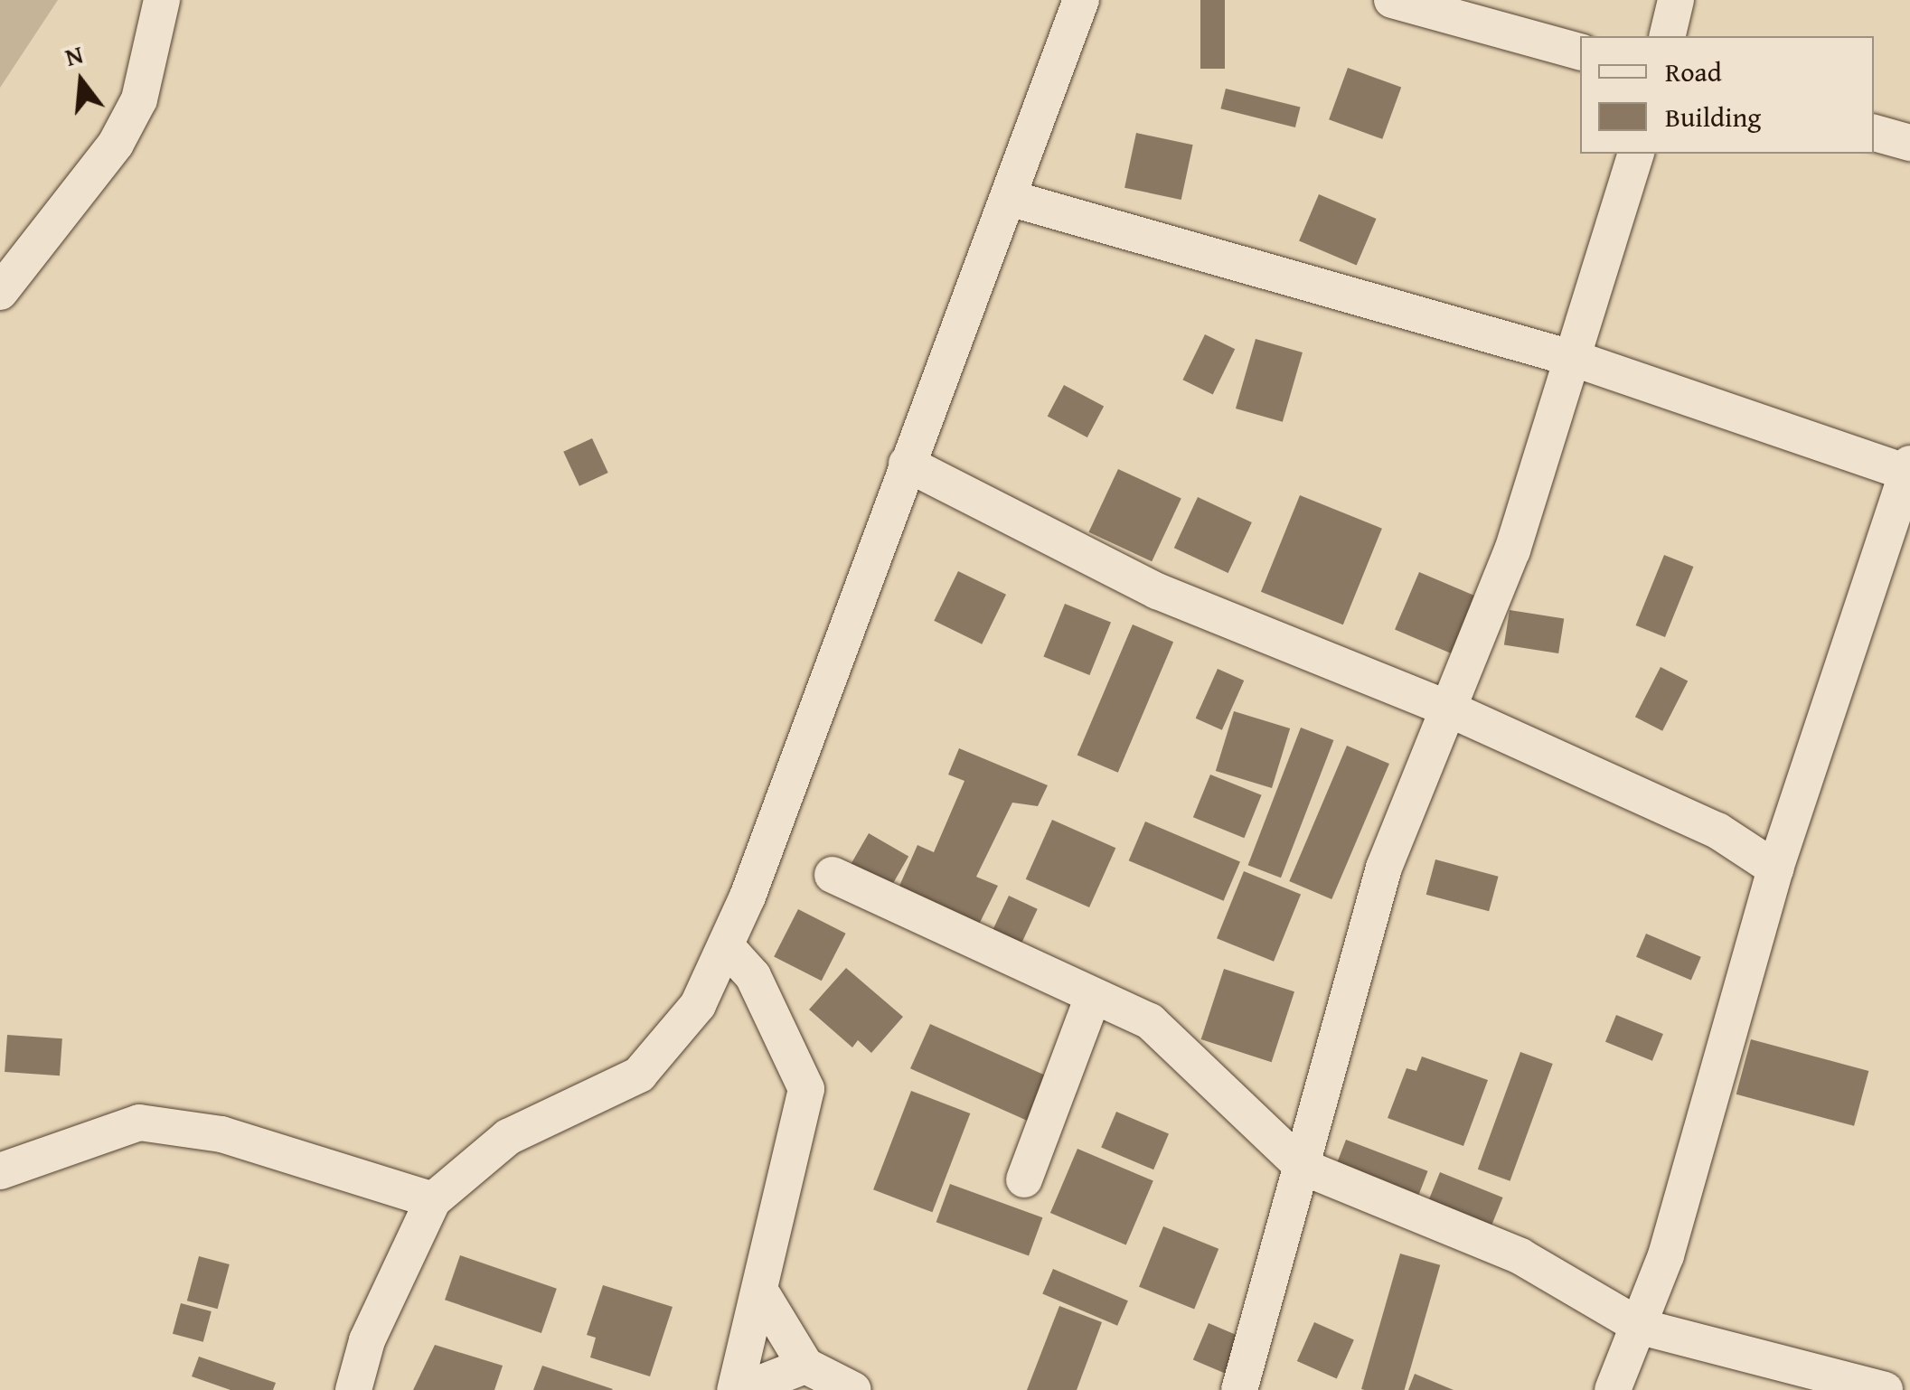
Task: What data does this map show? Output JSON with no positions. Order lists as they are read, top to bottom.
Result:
{
  "legend": ["Road", "Building"],
  "north": "top"
}
